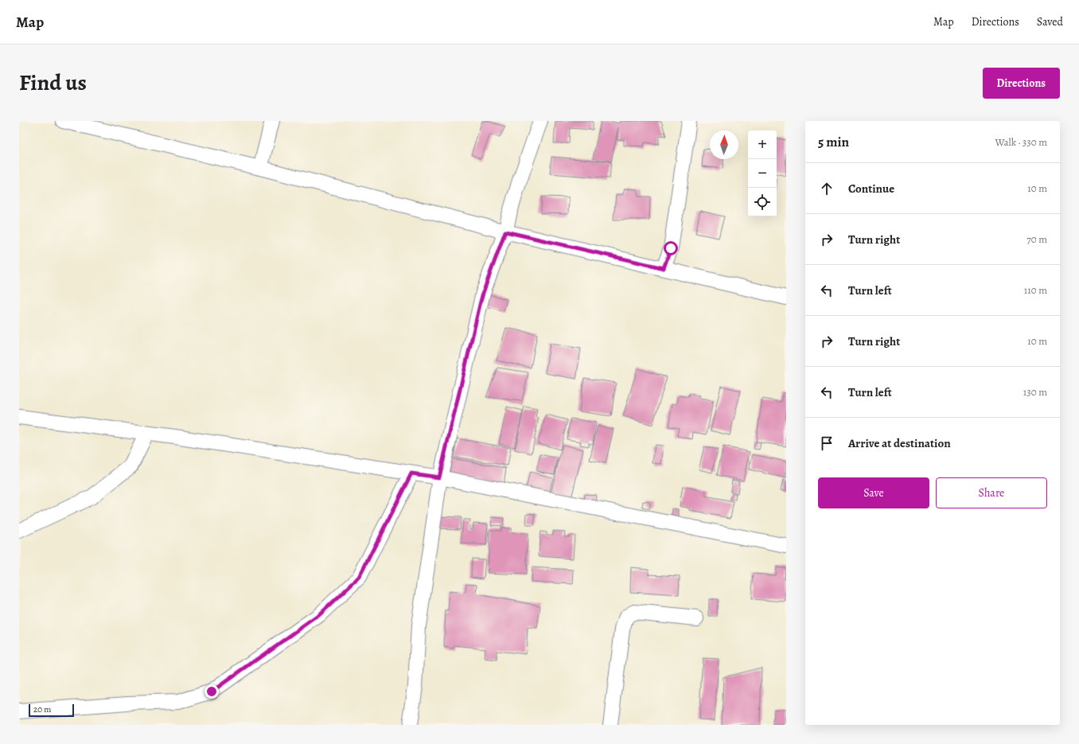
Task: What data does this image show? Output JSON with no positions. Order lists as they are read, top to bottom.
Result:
{
  "scale_bar": "20 m",
  "north": "top",
  "page": {
    "header": "Map",
    "nav": ["Map", "Directions", "Saved"],
    "title": "Find us",
    "buttons": [
      "Directions",
      ["Save", "Share"]
    ],
    "heading": ["5 min", "Walk · 330 m"],
    "map_buttons": ["+", "−"],
    "list": [
      ["Continue", "10 m"],
      ["Turn right", "70 m"],
      ["Turn left", "110 m"],
      ["Turn right", "10 m"],
      ["Turn left", "130 m"],
      "Arrive at destination"
    ],
    "scale": "20 m"
  }
}
